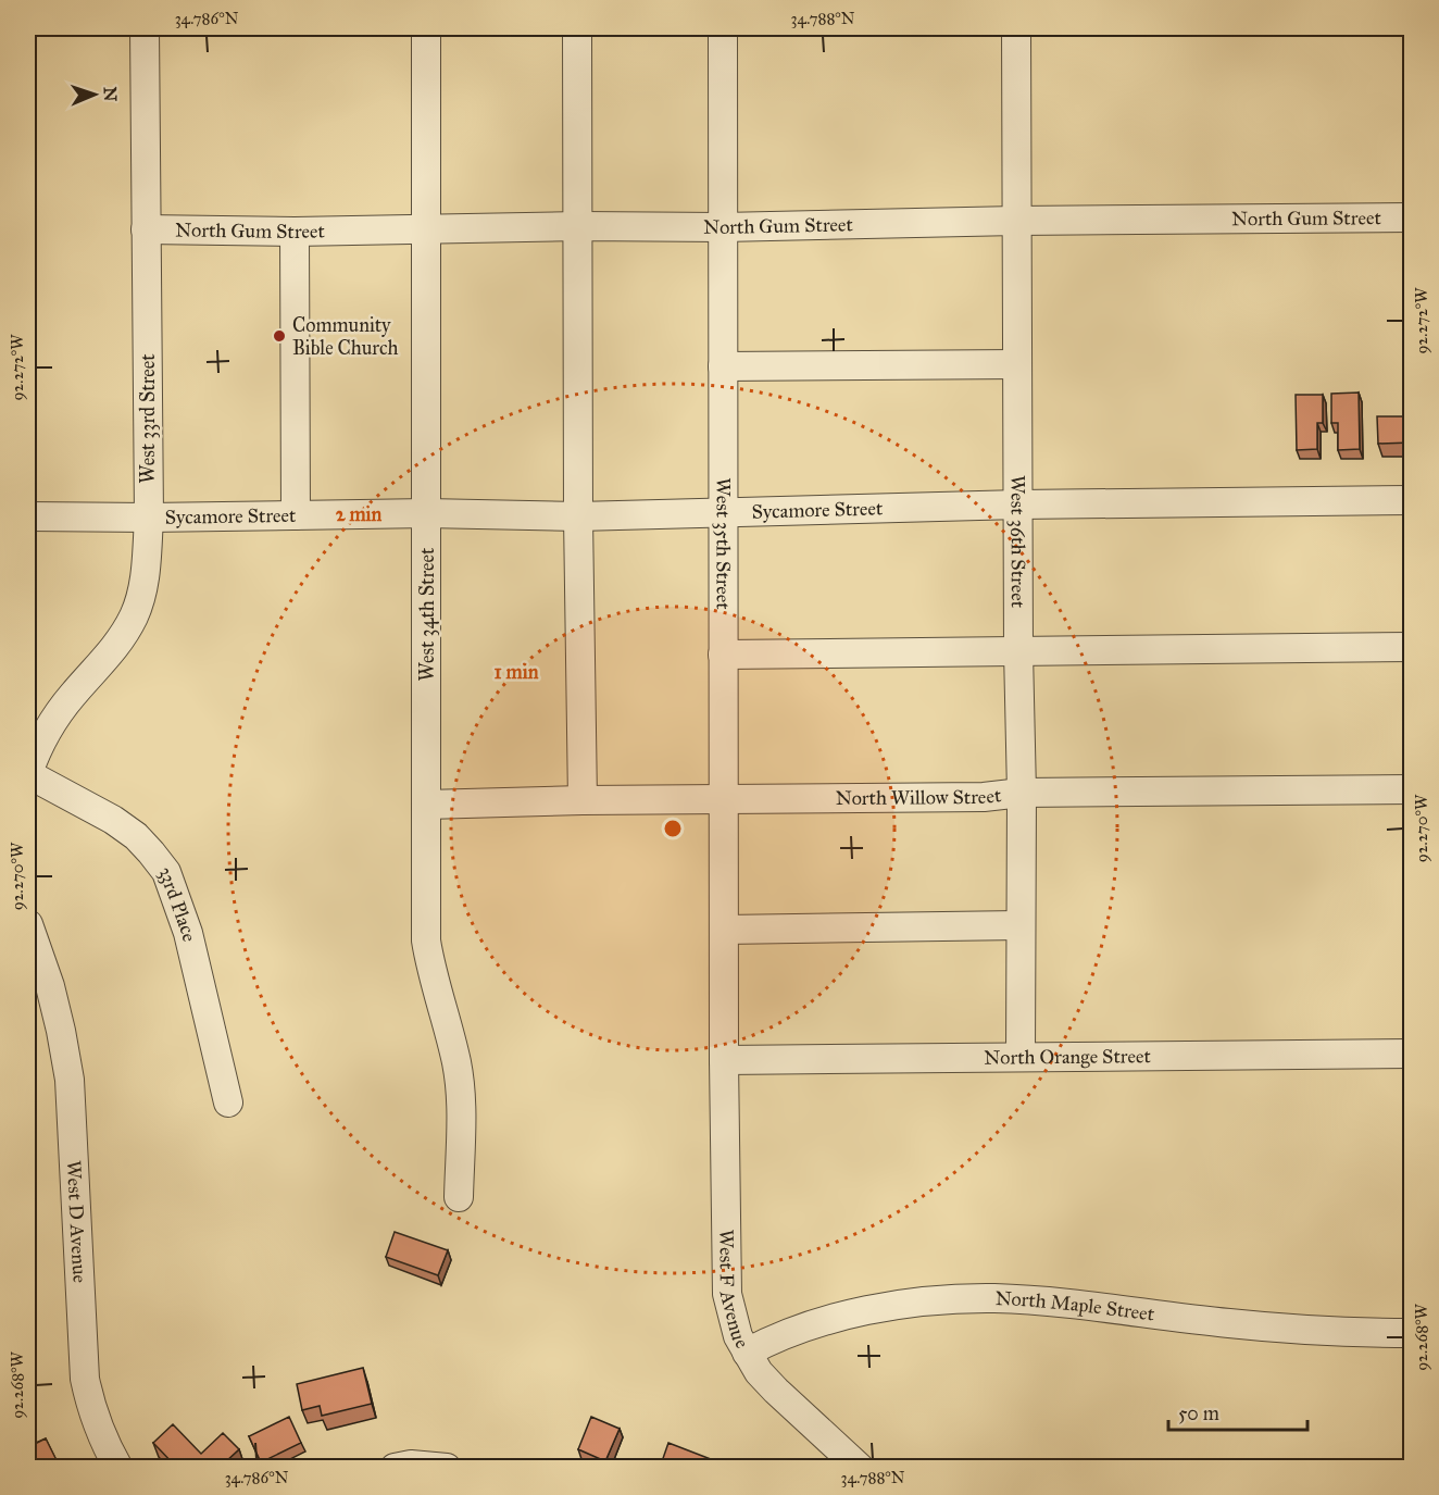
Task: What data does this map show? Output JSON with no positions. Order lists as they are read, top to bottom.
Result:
{
  "streets": {
    "street": [
      "North Gum Street",
      "West 33rd Street",
      "Sycamore Street",
      "West 36th Street",
      "West 35th Street",
      "West 34th Street",
      "North Willow Street",
      "33rd Place",
      "North Orange Street",
      "West D Avenue",
      "West F Avenue",
      "North Maple Street"
    ]
  },
  "crossings": [
    ["North Gum Street", "West 33rd Street"],
    ["North Gum Street", "West 36th Street"],
    ["North Gum Street", "West 35th Street"],
    ["North Gum Street", "West 34th Street"],
    ["West 33rd Street", "Sycamore Street"],
    ["West 33rd Street", "33rd Place"],
    ["Sycamore Street", "West 36th Street"],
    ["Sycamore Street", "West 35th Street"],
    ["Sycamore Street", "West 34th Street"],
    ["West 36th Street", "North Willow Street"],
    ["West 36th Street", "North Orange Street"],
    ["West 35th Street", "North Willow Street"],
    ["West 35th Street", "North Orange Street"],
    ["West 35th Street", "West F Avenue"],
    ["West 34th Street", "North Willow Street"],
    ["North Orange Street", "West F Avenue"],
    ["West F Avenue", "North Maple Street"]
  ],
  "places": ["Community Bible Church"],
  "scale_bar": "50 m",
  "north": "right",
  "coordinates": [
    "34.786°N",
    "34.788°N",
    "92.272°W",
    "92.270°W",
    "92.268°W"
  ],
  "rings": ["2 min", "1 min"]
}
